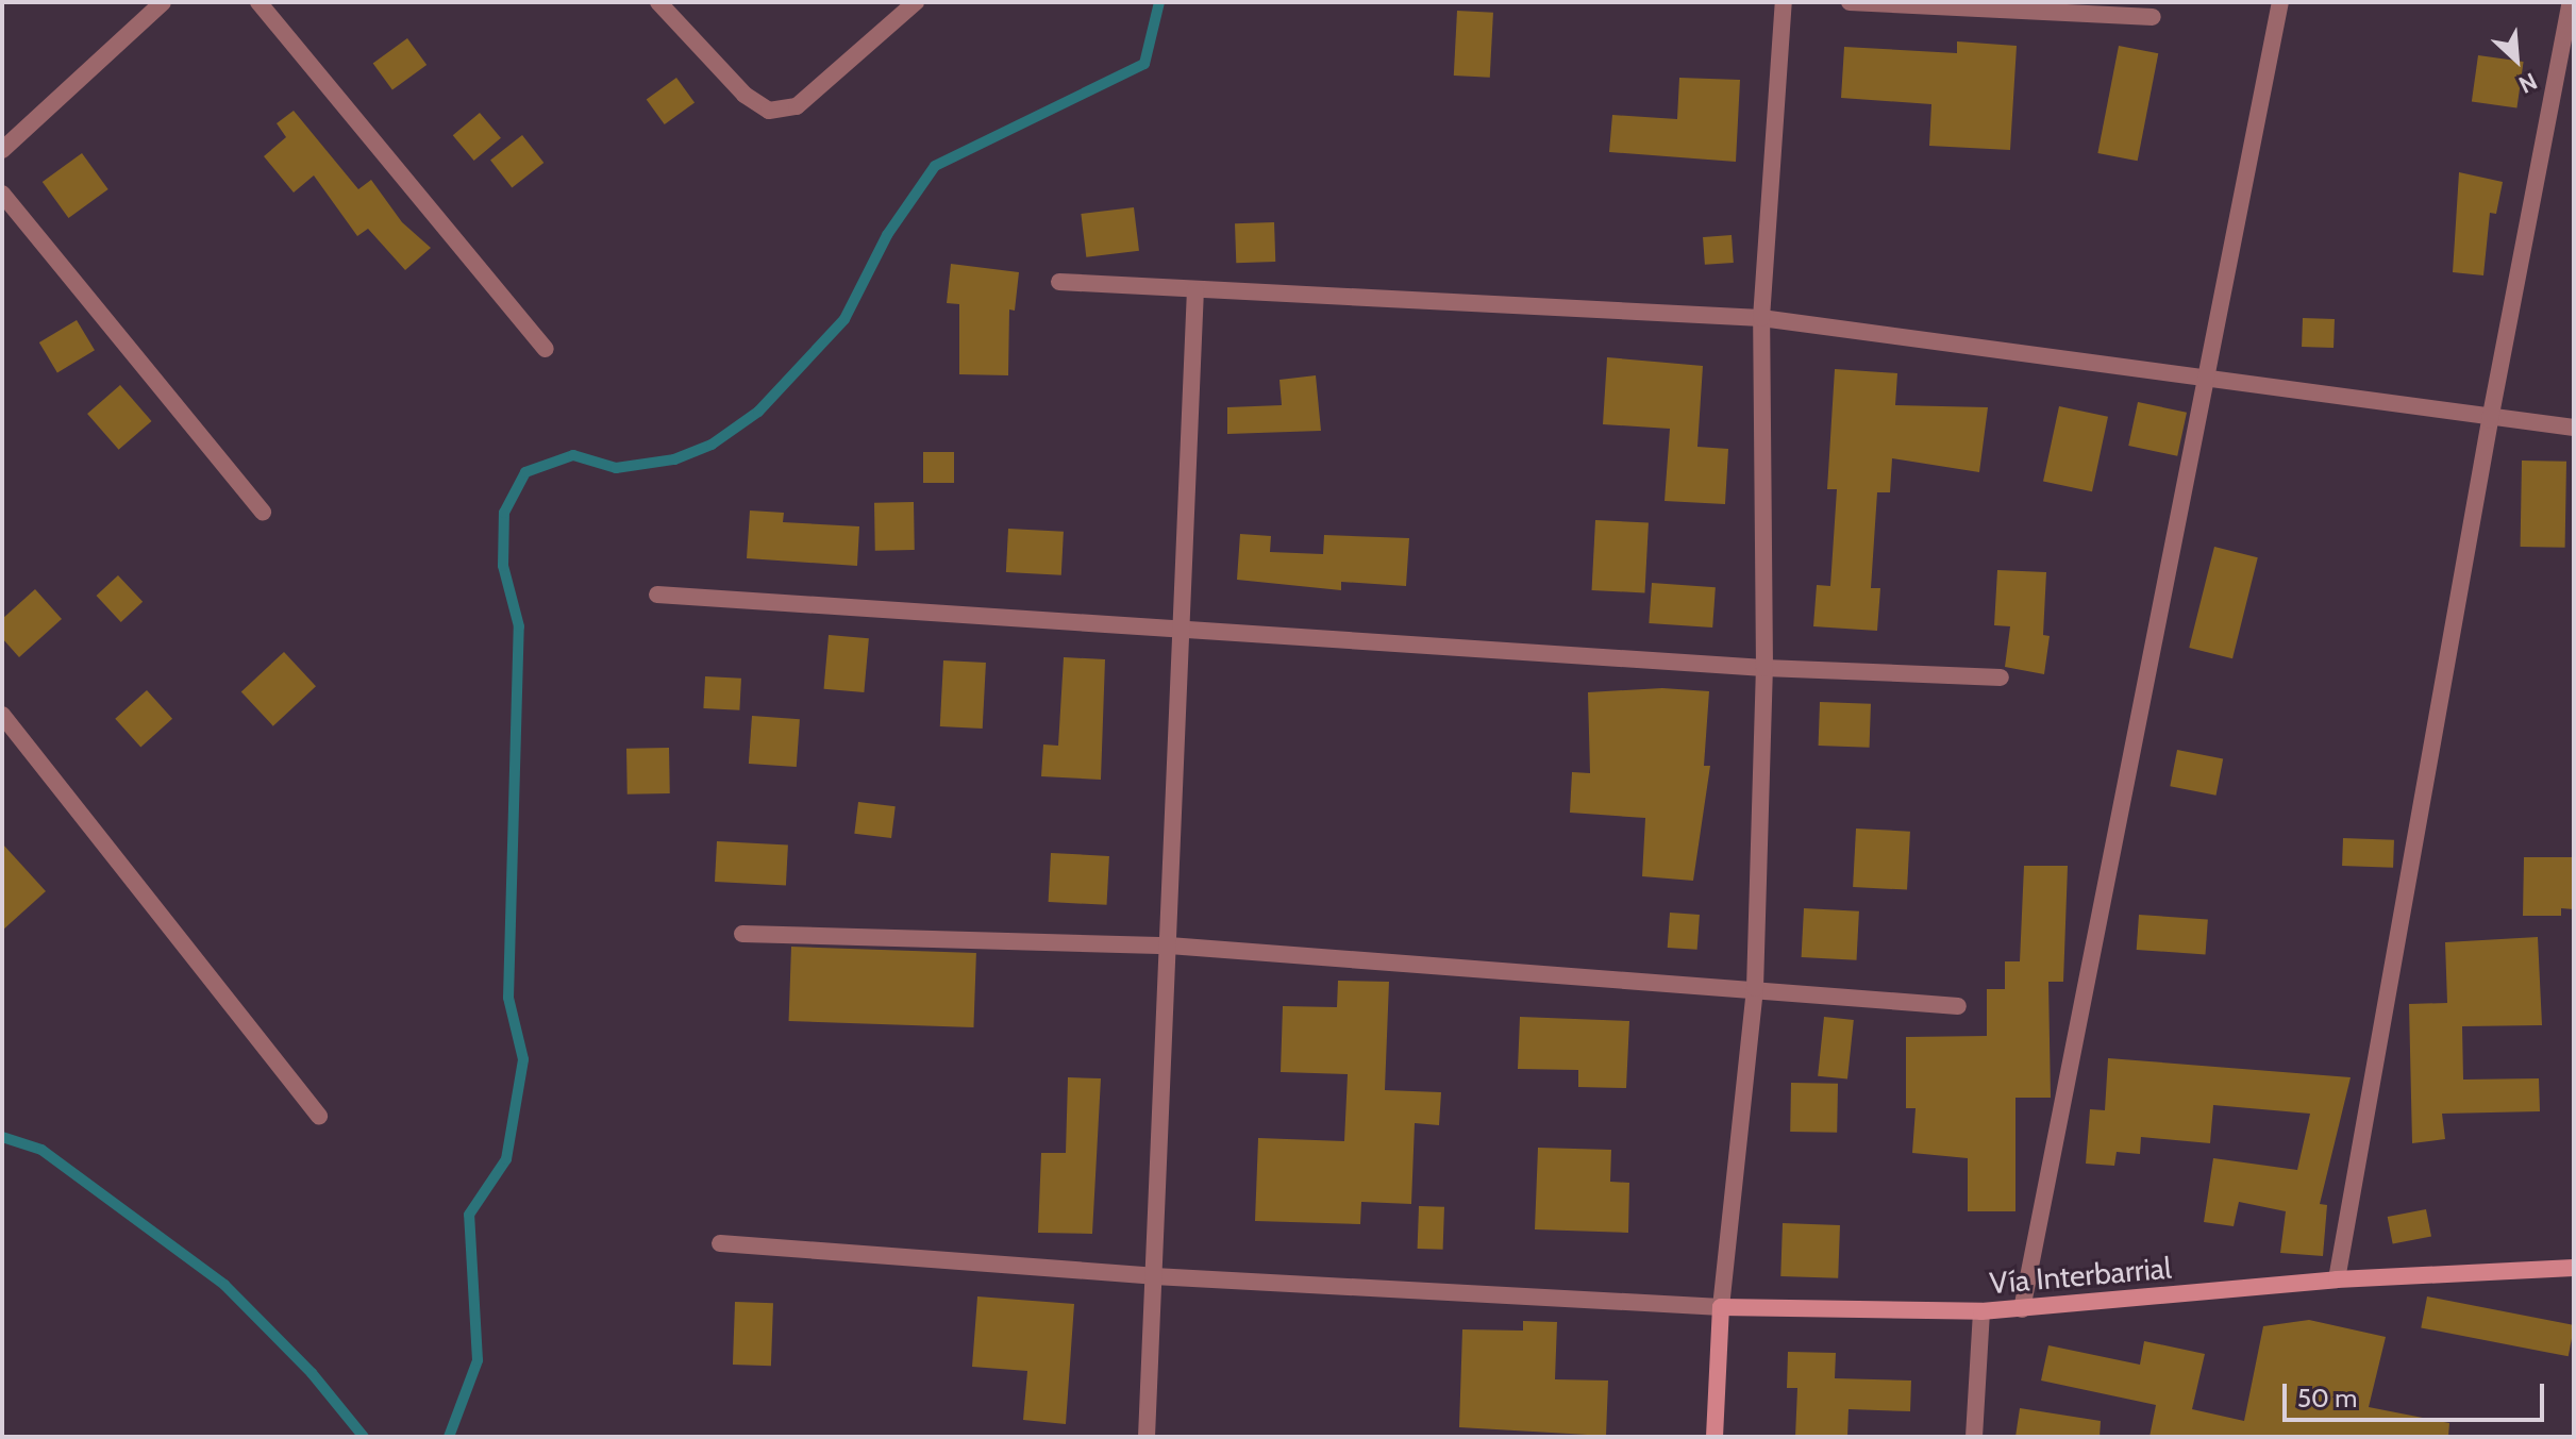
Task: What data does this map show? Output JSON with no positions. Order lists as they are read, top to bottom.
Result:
{
  "streets": {
    "main road": ["Vía Interbarrial"]
  },
  "scale_bar": "50 m",
  "north": "bottom right"
}
